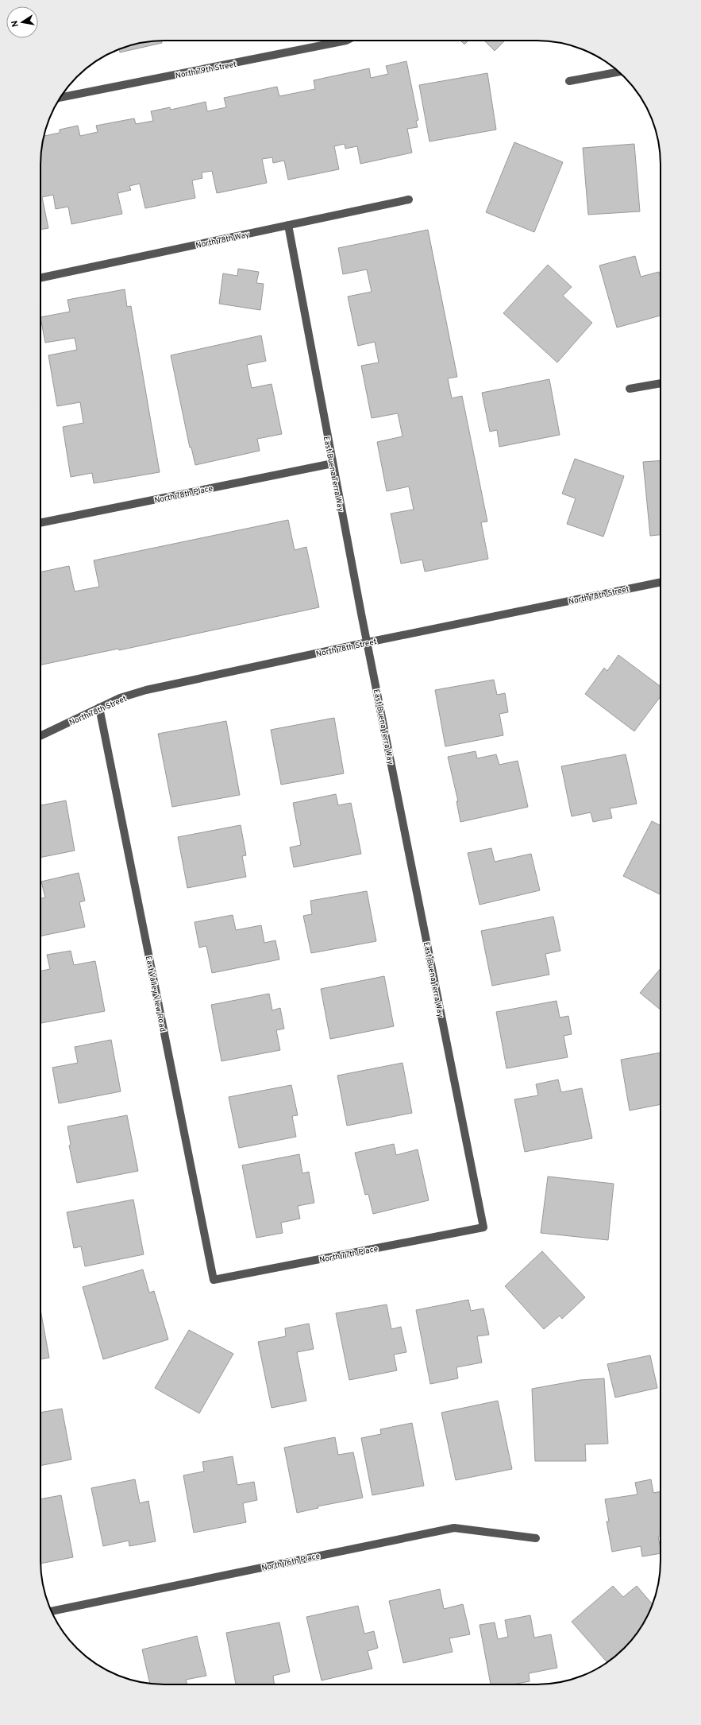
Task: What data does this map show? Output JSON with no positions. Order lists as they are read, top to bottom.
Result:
{
  "streets": {
    "street": [
      "North 79th Street",
      "North 78th Way",
      "East Buena Terra Way",
      "North 78th Place",
      "North 78th Street",
      "East Valley View Road",
      "North 77th Place",
      "North 76th Place"
    ]
  },
  "crossings": [
    ["North 78th Way", "East Buena Terra Way"],
    ["East Buena Terra Way", "North 78th Place"],
    ["East Buena Terra Way", "North 78th Street"],
    ["East Buena Terra Way", "North 77th Place"],
    ["North 78th Street", "East Valley View Road"],
    ["East Valley View Road", "North 77th Place"]
  ],
  "north": "left"
}
